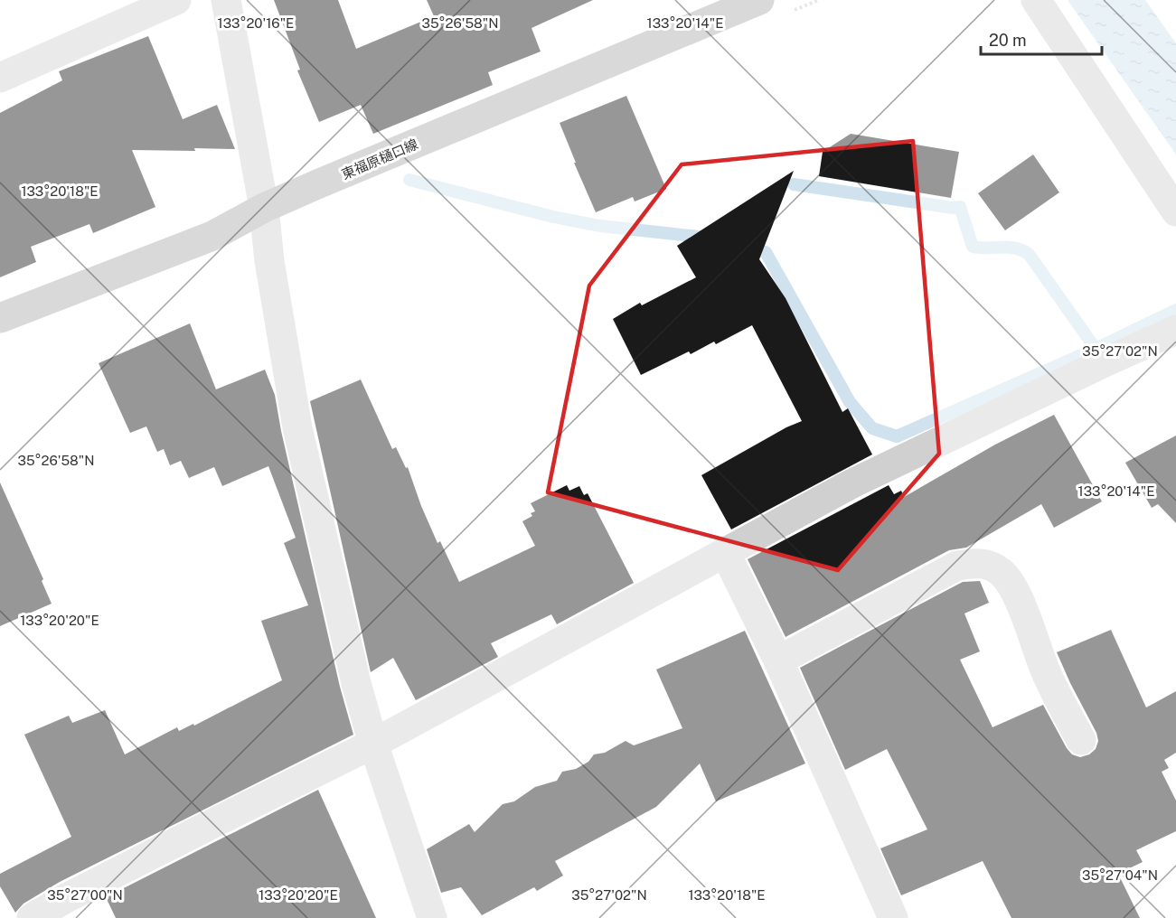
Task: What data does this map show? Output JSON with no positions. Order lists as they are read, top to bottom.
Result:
{
  "streets": {
    "main road": ["東福原樋口線"]
  },
  "scale_bar": "20 m",
  "coordinates": [
    "133°20'16\"E",
    "35°26'58\"N",
    "133°20'14\"E",
    "133°20'18\"E",
    "35°27'02\"N",
    "133°20'20\"E",
    "35°27'04\"N",
    "35°27'00\"N"
  ]
}
